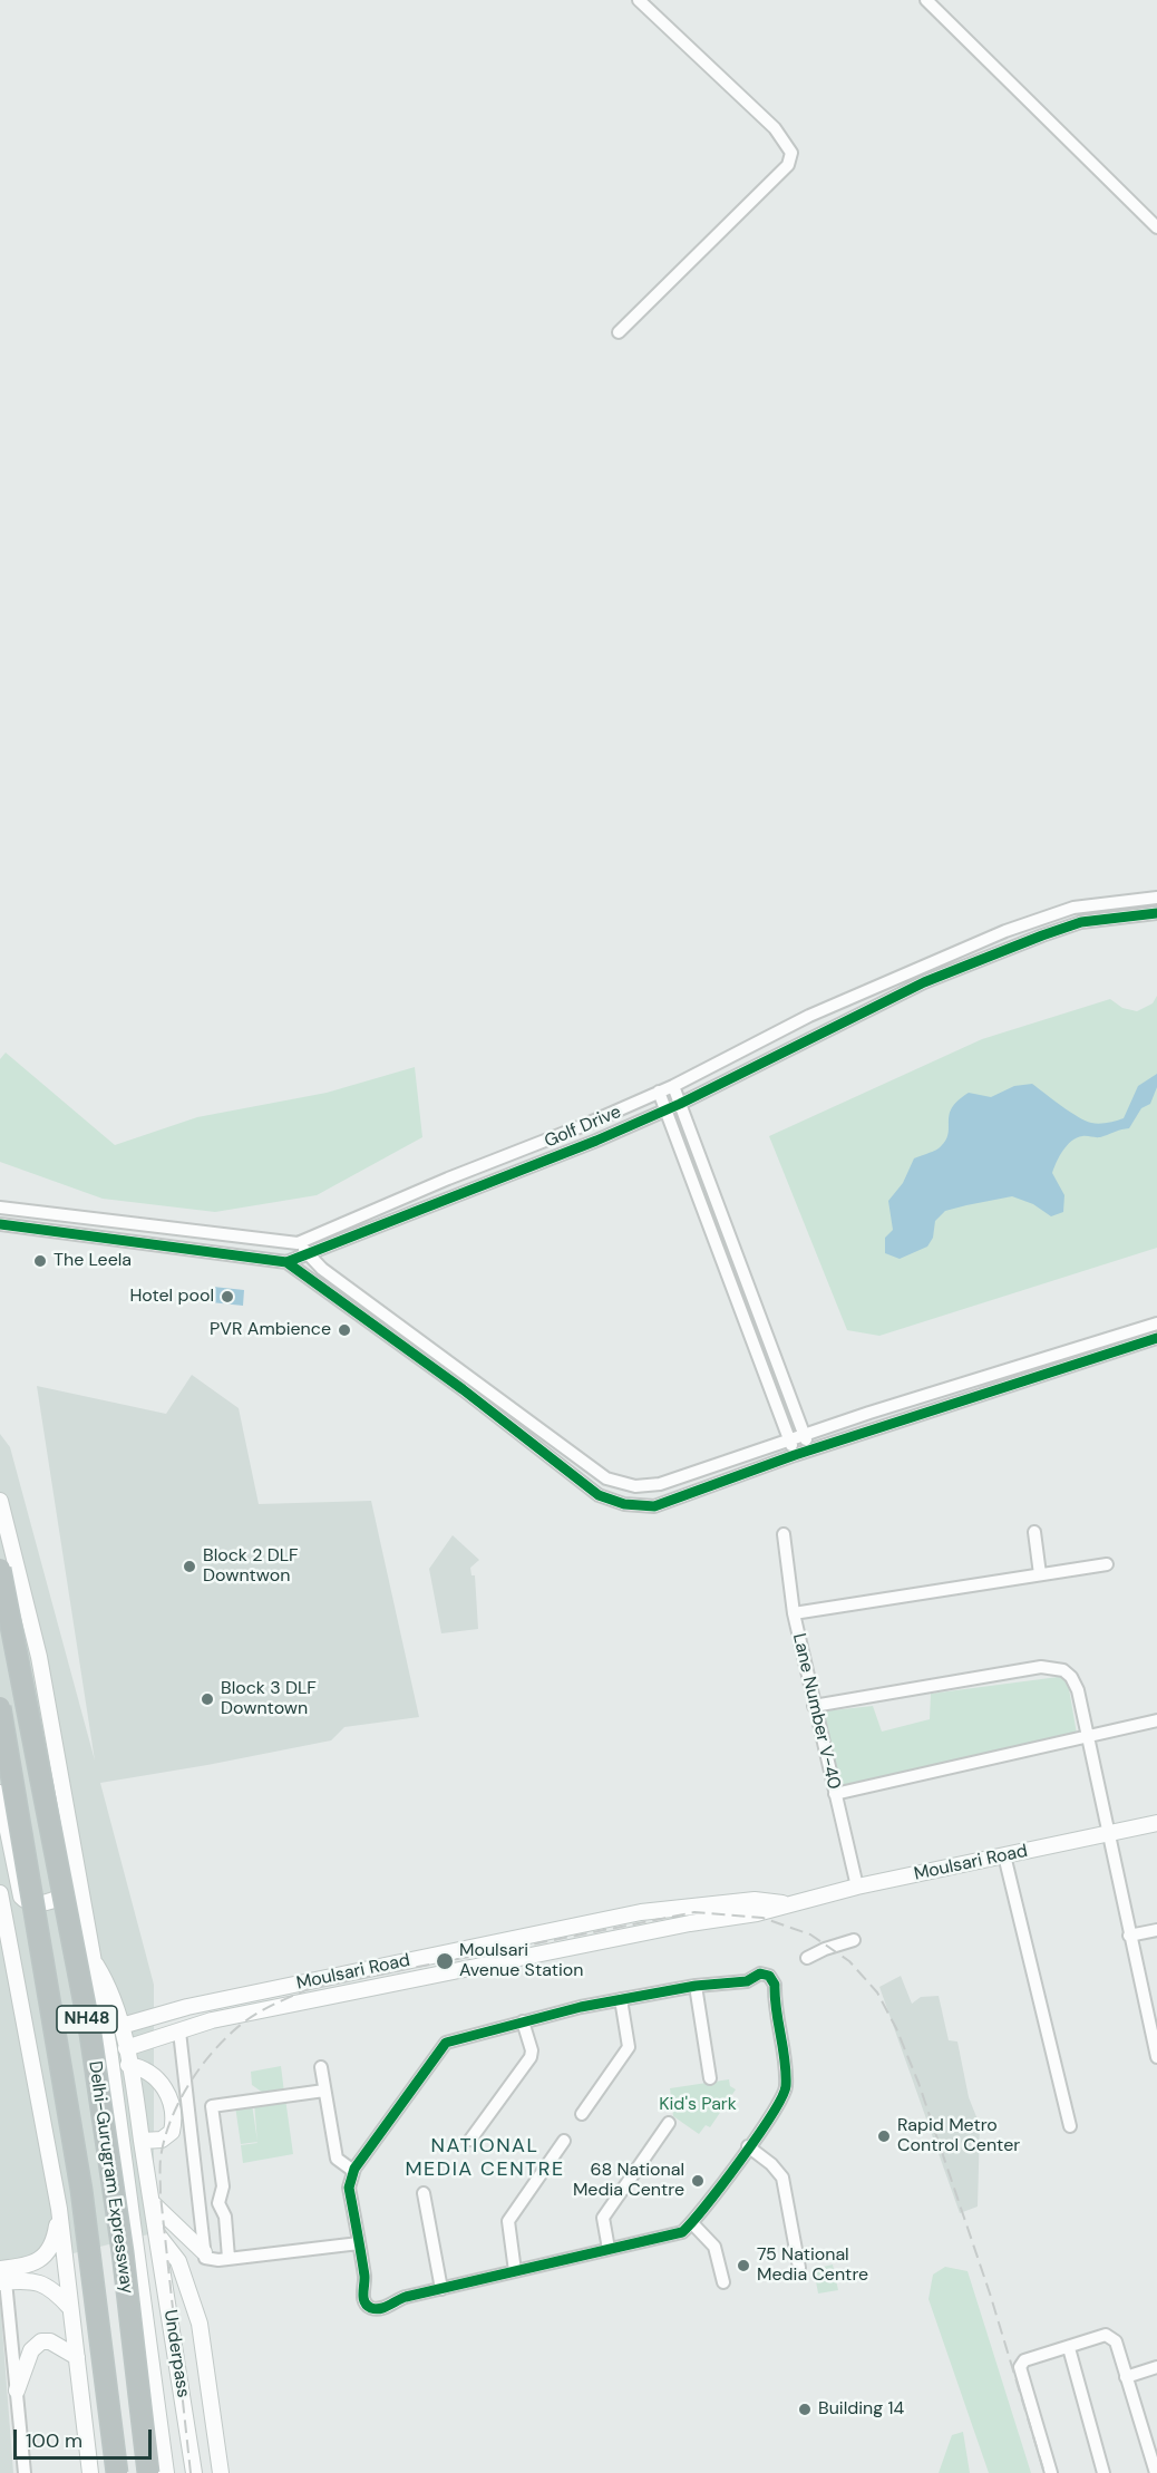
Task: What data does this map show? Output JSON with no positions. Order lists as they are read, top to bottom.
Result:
{
  "streets": {
    "highway": ["NH48", "Delhi-Gurugram Expressway"],
    "main road": ["Moulsari Road", "Underpass"],
    "street": ["Golf Drive", "Lane Number V-40"]
  },
  "crossings": [
    ["Lane Number V-40", "Moulsari Road"],
    ["Moulsari Road", "Underpass"]
  ],
  "districts": ["NATIONAL MEDIA CENTRE"],
  "parks": ["Kid's Park"],
  "places": [
    "The Leela",
    "Hotel pool",
    "PVR Ambience",
    "Block 2 DLF Downtwon",
    "Block 3 DLF Downtown",
    "Moulsari Avenue Station",
    "Rapid Metro Control Center",
    "68 National Media Centre",
    "75 National Media Centre",
    "Building 14"
  ],
  "scale_bar": "100 m"
}
